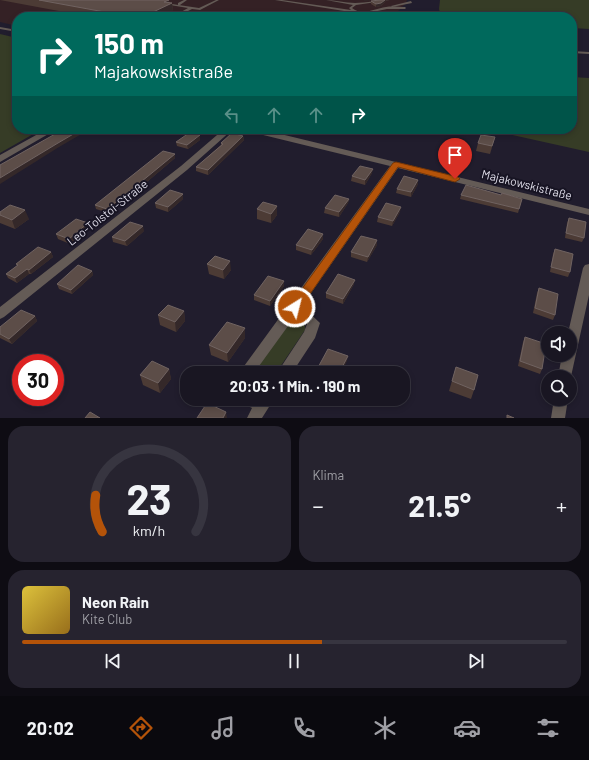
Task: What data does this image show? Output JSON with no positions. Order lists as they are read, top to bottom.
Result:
{
  "streets": {
    "street": ["Majakowskistraße", "Leo-Tolstoi-Straße"]
  },
  "page": {
    "turn": ["150 m", "Majakowskistraße"],
    "limit": "30",
    "trip": "20:03 · 1 Min. · 190 m",
    "tile": "Klima",
    "heat": ["−", "21.5°", "+"],
    "song": ["Neon Rain", "Kite Club"],
    "tabs": "20:02",
    "gauge": ["23", "km/h"]
  }
}
